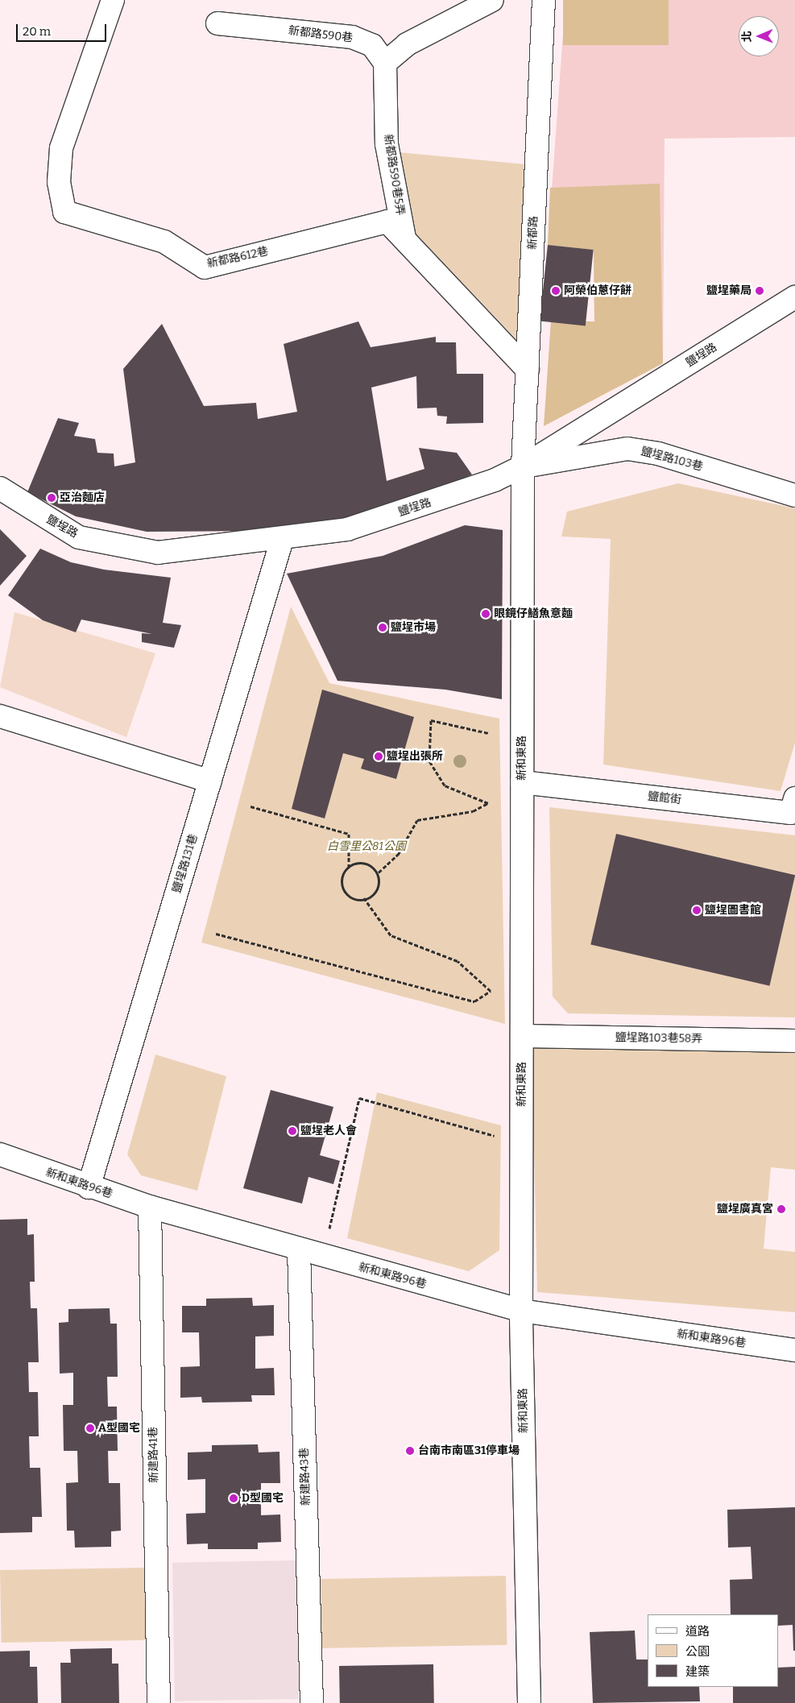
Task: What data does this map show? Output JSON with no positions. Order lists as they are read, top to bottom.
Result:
{
  "streets": {
    "street": [
      "新都路590巷",
      "新都路590巷5弄",
      "新都路",
      "新都路612巷",
      "鹽埕路",
      "鹽埕路103巷",
      "新和東路",
      "鹽館街",
      "鹽埕路131巷",
      "鹽埕路103巷58弄",
      "新和東路96巷",
      "新建路41巷",
      "新建路43巷"
    ]
  },
  "crossings": [
    ["新都路590巷", "新都路590巷5弄"],
    ["新都路590巷5弄", "新都路612巷"],
    ["新都路", "新都路612巷"],
    ["新都路", "鹽埕路"],
    ["新都路", "鹽埕路103巷"],
    ["新都路", "新和東路"],
    ["鹽埕路", "鹽埕路103巷"],
    ["鹽埕路", "新和東路"],
    ["鹽埕路", "鹽埕路131巷"],
    ["鹽埕路103巷", "新和東路"],
    ["新和東路", "鹽館街"],
    ["新和東路", "鹽埕路103巷58弄"],
    ["新和東路", "新和東路96巷"],
    ["鹽埕路131巷", "新和東路96巷"],
    ["新和東路96巷", "新建路41巷"],
    ["新和東路96巷", "新建路43巷"]
  ],
  "parks": ["白雪里公81公園"],
  "places": [
    "阿榮伯蔥仔餅",
    "鹽埕藥局",
    "亞治麵店",
    "眼鏡仔鱔魚意麵",
    "鹽埕市場",
    "鹽埕出張所",
    "鹽埕圖書館",
    "鹽埕老人會",
    "鹽埕廣真宮",
    "A型國宅",
    "台南市南區31停車場",
    "D型國宅"
  ],
  "legend": ["道路", "公園", "建築"],
  "scale_bar": "20 m",
  "north": "left"
}
